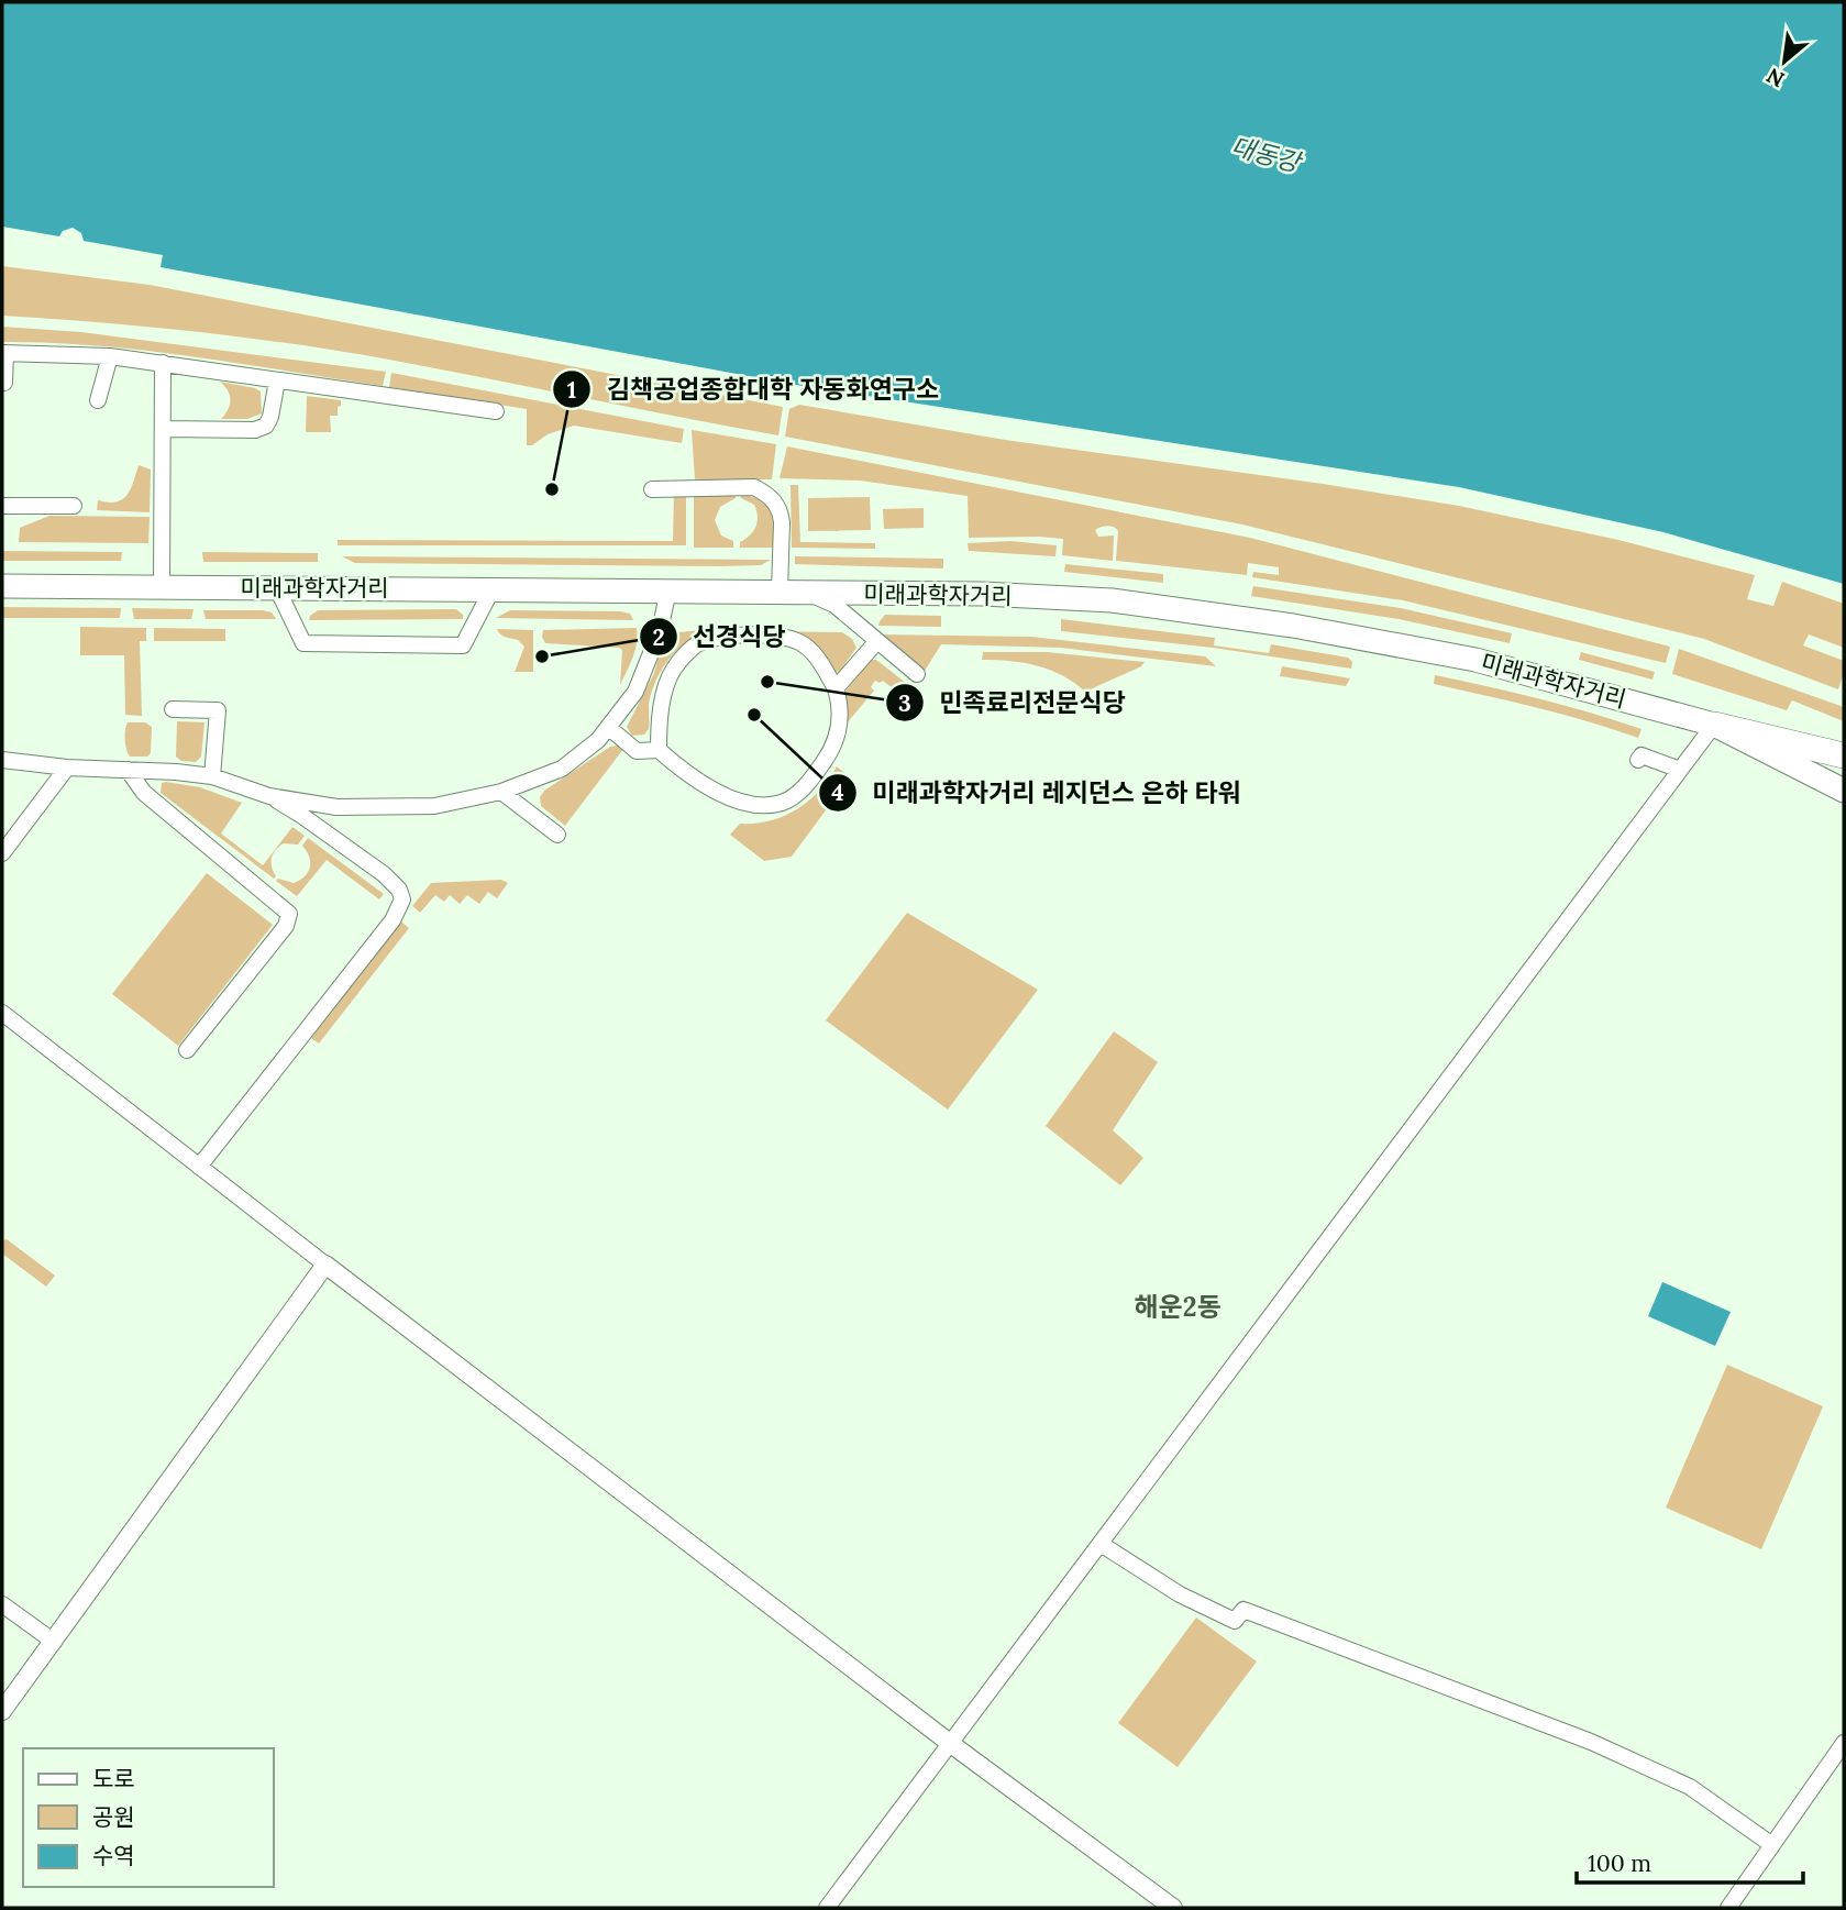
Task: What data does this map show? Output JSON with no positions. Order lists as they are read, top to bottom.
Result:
{
  "streets": {
    "main road": ["미래과학자거리"]
  },
  "districts": ["해운2동"],
  "water": ["대동강"],
  "places": [
    "김책공업종합대학 자동화연구소",
    "선경식당",
    "민족료리전문식당",
    "미래과학자거리 레지던스 은하 타워"
  ],
  "legend": ["도로", "공원", "수역"],
  "scale_bar": "100 m",
  "north": "bottom left"
}
